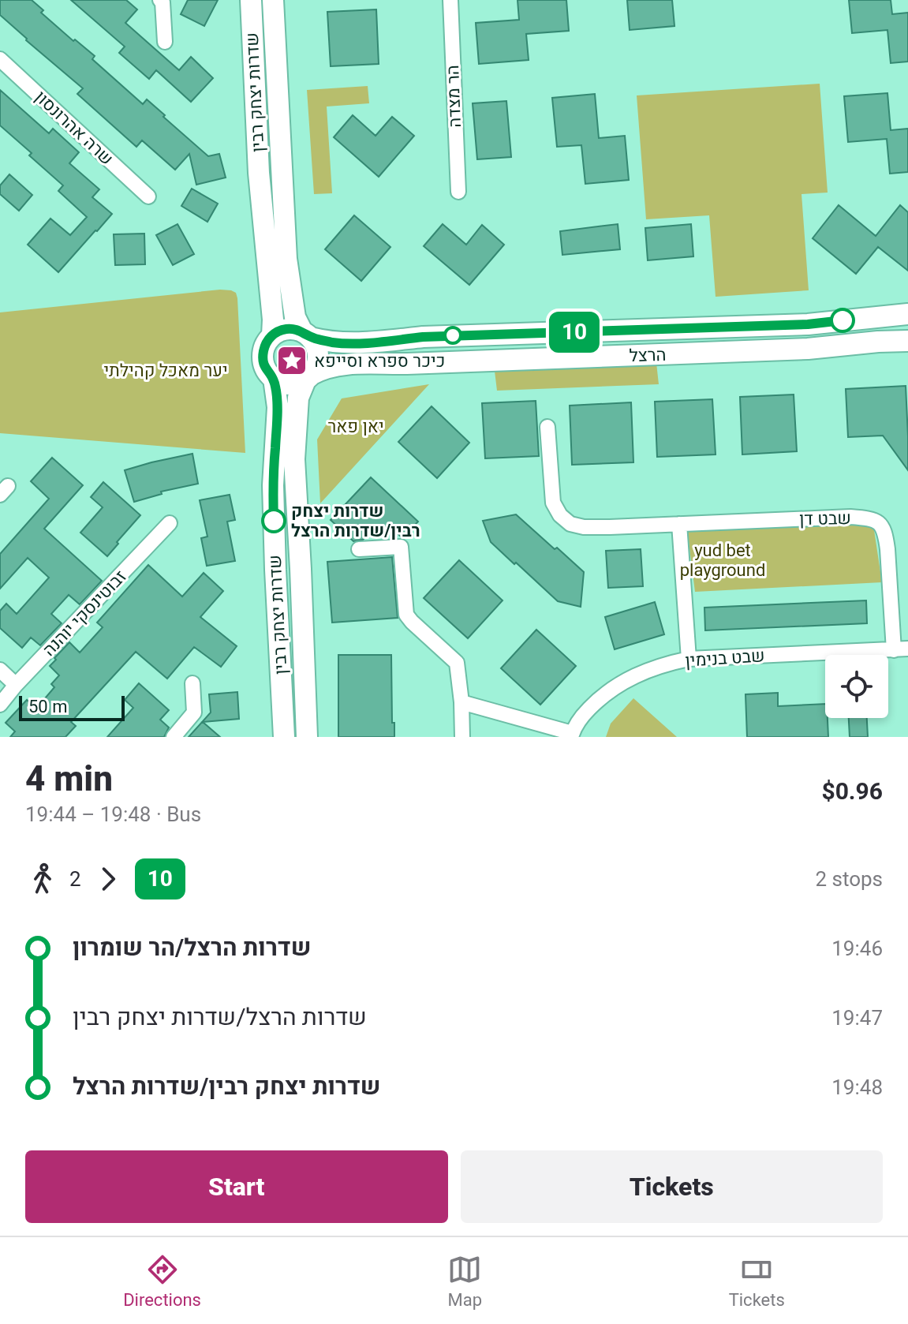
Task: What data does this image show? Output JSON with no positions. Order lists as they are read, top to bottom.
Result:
{
  "streets": {
    "main road": ["שדרות יצחק רבין", "הרצל"],
    "street": [
      "הר מצדה",
      "שרה אהרונסון",
      "שבט דן",
      "זבוטינסקי יוהנה",
      "שבט בנימין"
    ]
  },
  "crossings": [
    ["שדרות יצחק רבין", "הרצל"],
    ["שבט דן", "שבט בנימין"]
  ],
  "parks": ["יער מאכל קהילתי", "יאן פאר", "yud bet playground"],
  "places": {
    "place": ["כיכר ספרא וסייפא"],
    "other": ["שדרות יצחק רבין/שדרות הרצל"]
  },
  "lines": ["bus line 10"],
  "scale_bar": "50 m",
  "page": {
    "on_map": "10",
    "scale": "50 m",
    "heading": ["4 min", "19:44 – 19:48 · Bus", "$0.96"],
    "legs": ["2", "10", "2 stops"],
    "list": [
      {
        "name": "שדרות הרצל/הר שומרון",
        "value": "19:46"
      },
      {
        "name": "שדרות הרצל/שדרות יצחק רבין",
        "value": "19:47"
      },
      {
        "name": "שדרות יצחק רבין/שדרות הרצל",
        "value": "19:48"
      }
    ],
    "buttons": ["Start", "Tickets"],
    "tabs": ["Directions", "Map", "Tickets"]
  }
}
